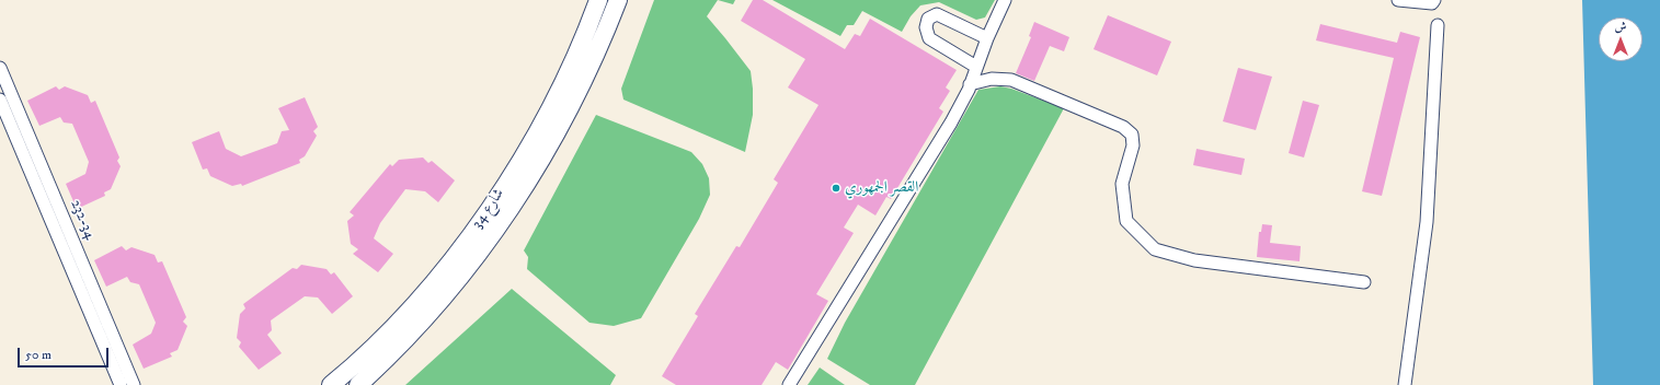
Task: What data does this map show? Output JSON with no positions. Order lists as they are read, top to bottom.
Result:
{
  "streets": {
    "main road": ["شارع 34"],
    "street": ["232-34"]
  },
  "places": ["القصر الجمهوري"],
  "scale_bar": "50 m",
  "north": "top"
}
